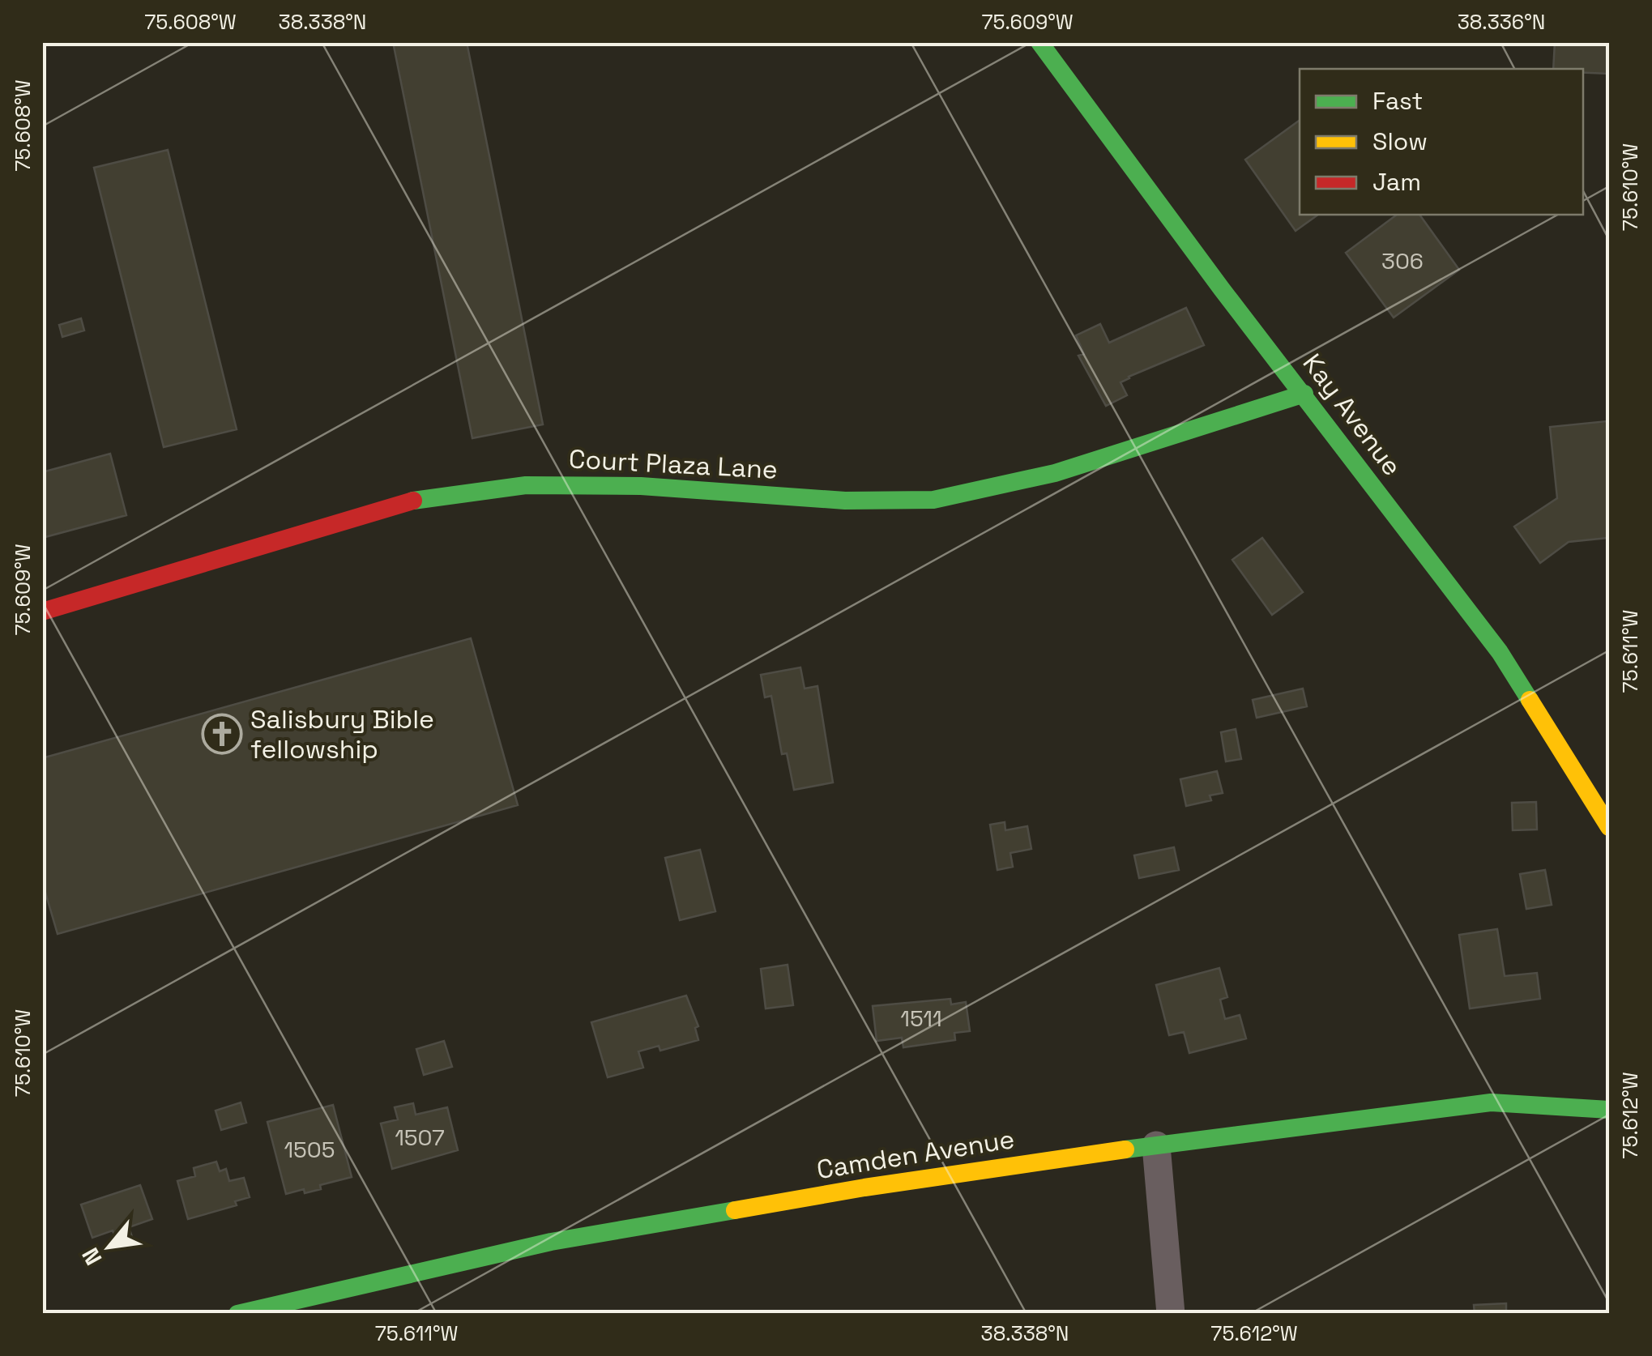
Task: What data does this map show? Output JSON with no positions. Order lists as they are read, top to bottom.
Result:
{
  "streets": {
    "street": ["Kay Avenue", "Court Plaza Lane", "Camden Avenue"]
  },
  "crossings": [
    ["Kay Avenue", "Court Plaza Lane"]
  ],
  "places": {
    "church": ["Salisbury Bible fellowship"]
  },
  "house_numbers": [
    "306",
    "1511",
    "1507",
    "1505"
  ],
  "legend": ["Fast", "Slow", "Jam"],
  "north": "bottom left",
  "coordinates": [
    "75.608°W",
    "38.338°N",
    "75.609°W",
    "38.336°N",
    "75.610°W",
    "75.611°W",
    "75.612°W"
  ]
}
